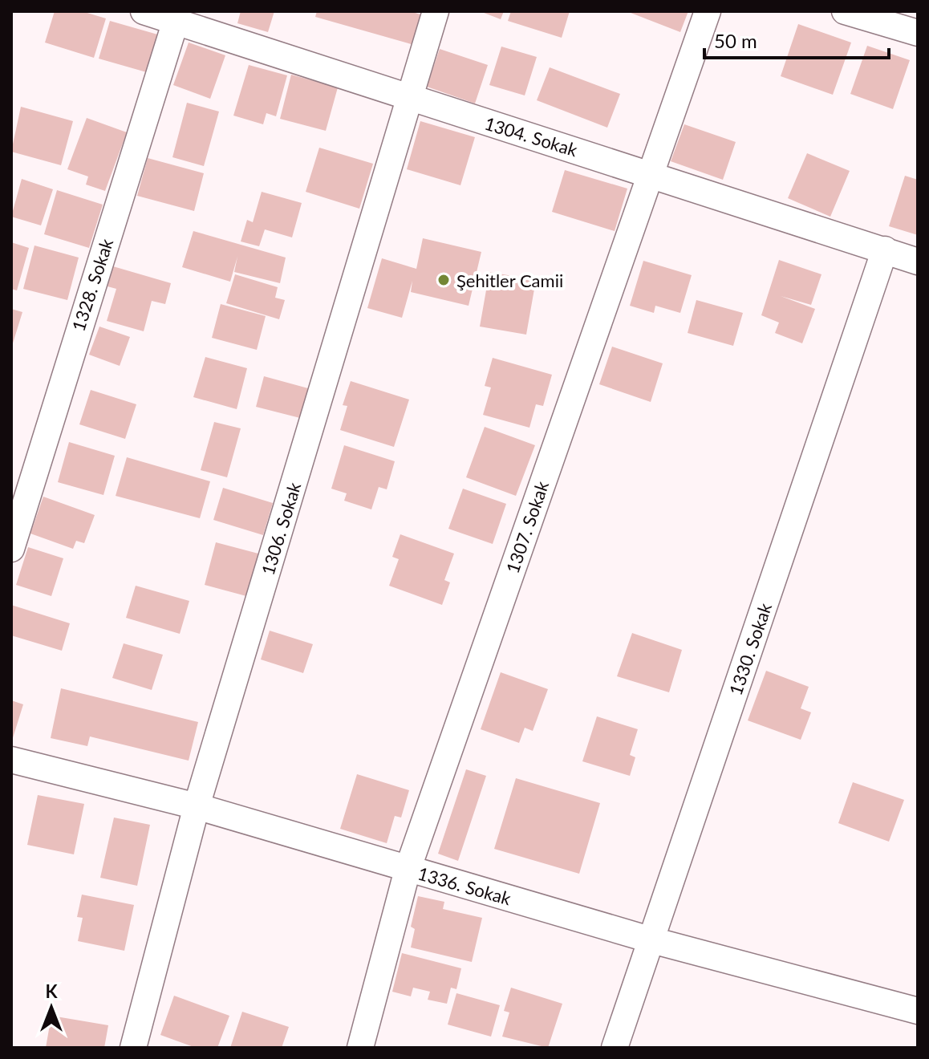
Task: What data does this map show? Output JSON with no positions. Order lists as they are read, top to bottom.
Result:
{
  "streets": {
    "street": [
      "1304. Sokak",
      "1328. Sokak",
      "1307. Sokak",
      "1306. Sokak",
      "1330. Sokak",
      "1336. Sokak"
    ]
  },
  "crossings": [
    ["1304. Sokak", "1328. Sokak"],
    ["1304. Sokak", "1307. Sokak"],
    ["1304. Sokak", "1306. Sokak"],
    ["1304. Sokak", "1330. Sokak"],
    ["1307. Sokak", "1336. Sokak"],
    ["1306. Sokak", "1336. Sokak"],
    ["1330. Sokak", "1336. Sokak"]
  ],
  "places": ["Şehitler Camii"],
  "scale_bar": "50 m",
  "north": "top"
}
